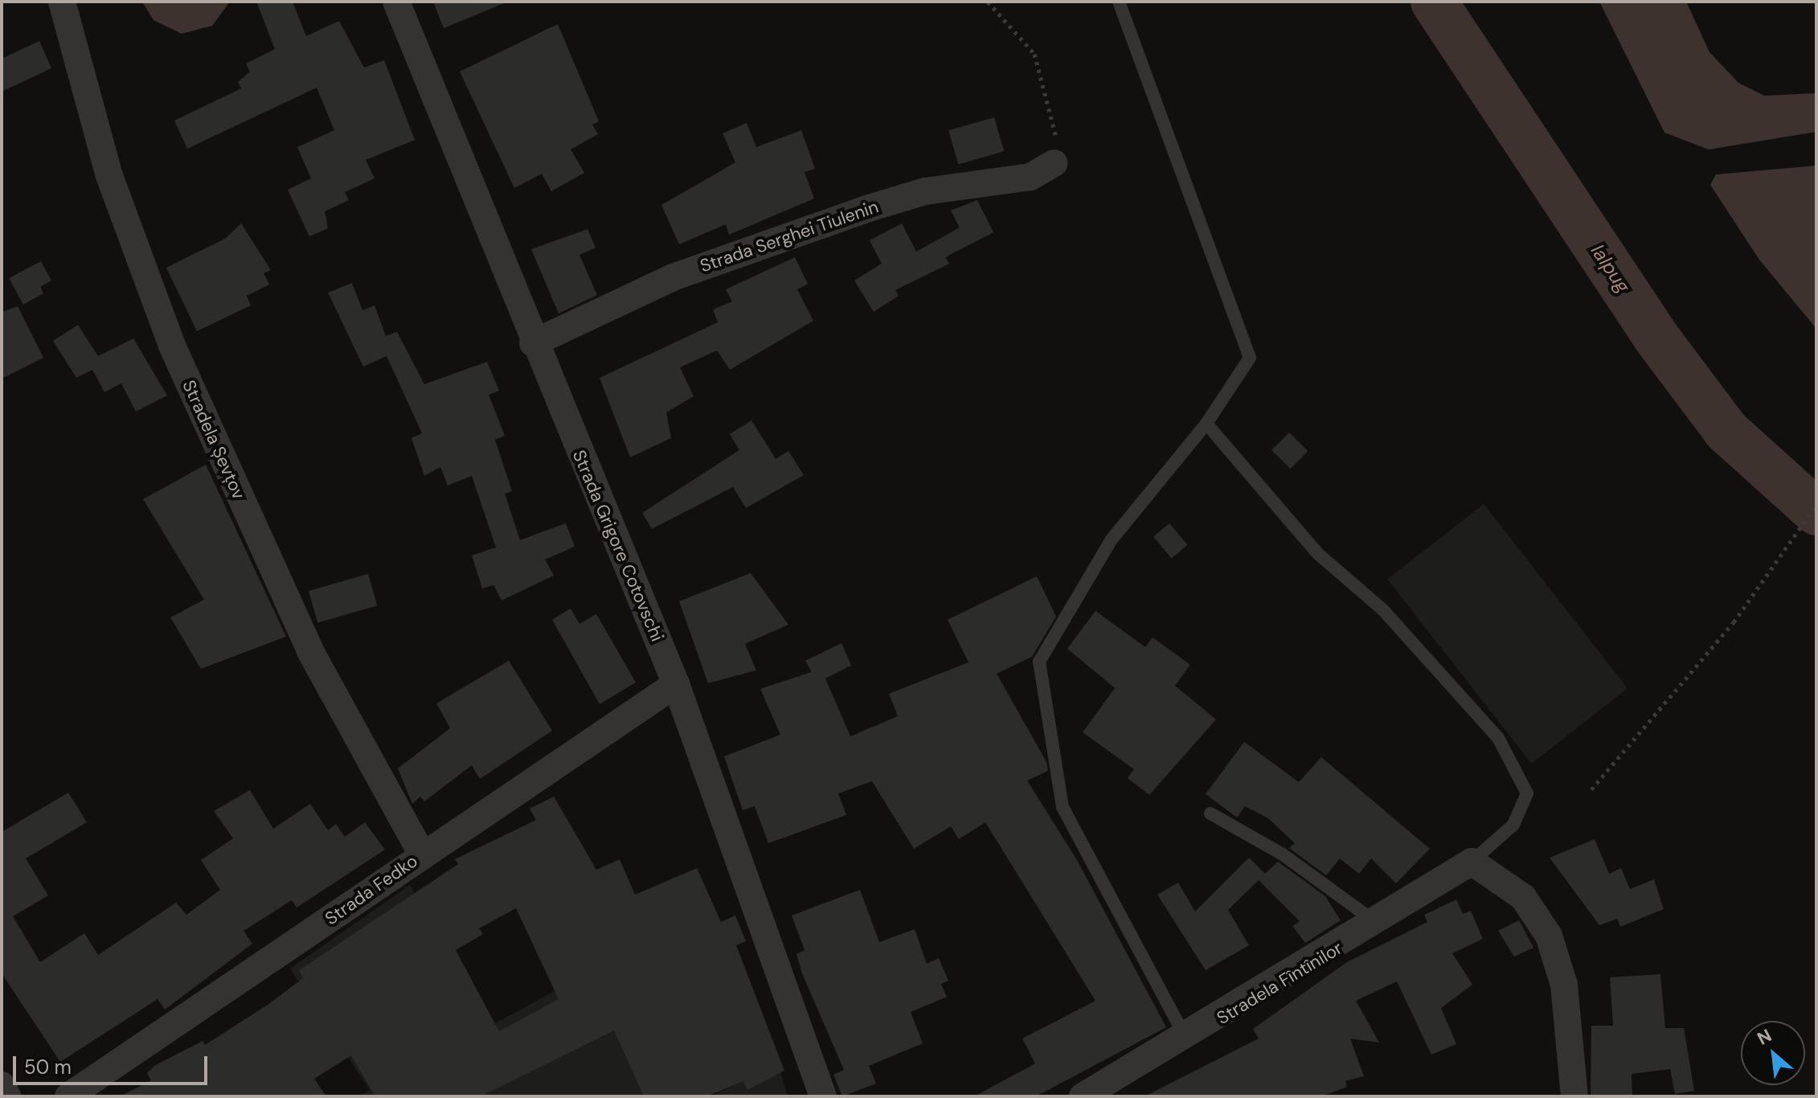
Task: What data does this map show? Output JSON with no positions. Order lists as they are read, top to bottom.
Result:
{
  "streets": {
    "street": [
      "Strada Serghei Tiulenin",
      "Stradela Șevțov",
      "Strada Grigore Cotovschi",
      "Strada Fedko",
      "Stradela Fîntînilor"
    ]
  },
  "crossings": [
    ["Strada Serghei Tiulenin", "Strada Grigore Cotovschi"],
    ["Stradela Șevțov", "Strada Fedko"],
    ["Strada Grigore Cotovschi", "Strada Fedko"]
  ],
  "water": ["Ialpug"],
  "scale_bar": "50 m",
  "north": "top left"
}
